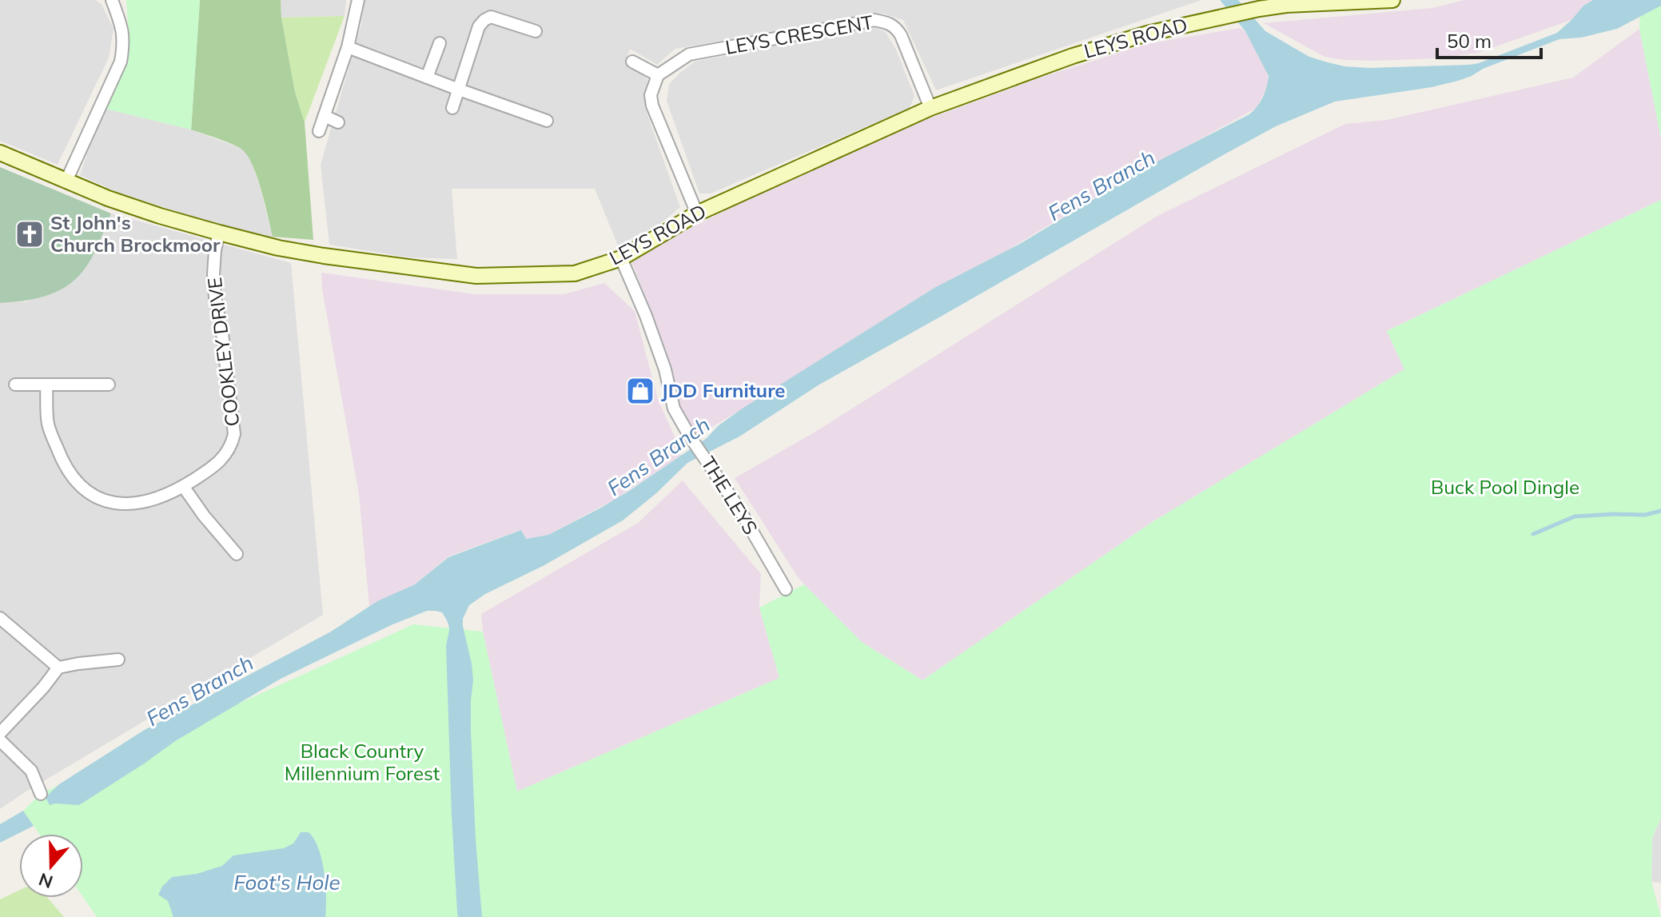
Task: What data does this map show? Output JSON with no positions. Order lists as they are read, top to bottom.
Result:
{
  "streets": {
    "main road": ["LEYS ROAD"],
    "street": ["LEYS CRESCENT", "COOKLEY DRIVE", "THE LEYS"]
  },
  "crossings": [
    ["LEYS CRESCENT", "LEYS ROAD"],
    ["LEYS ROAD", "COOKLEY DRIVE"],
    ["LEYS ROAD", "THE LEYS"]
  ],
  "water": ["Fens Branch", "Foot's Hole"],
  "parks": ["Buck Pool Dingle", "Black Country Millennium Forest"],
  "places": {
    "church": ["St John's Church Brockmoor"],
    "shop": ["JDD Furniture"]
  },
  "scale_bar": "50 m",
  "north": "bottom"
}
